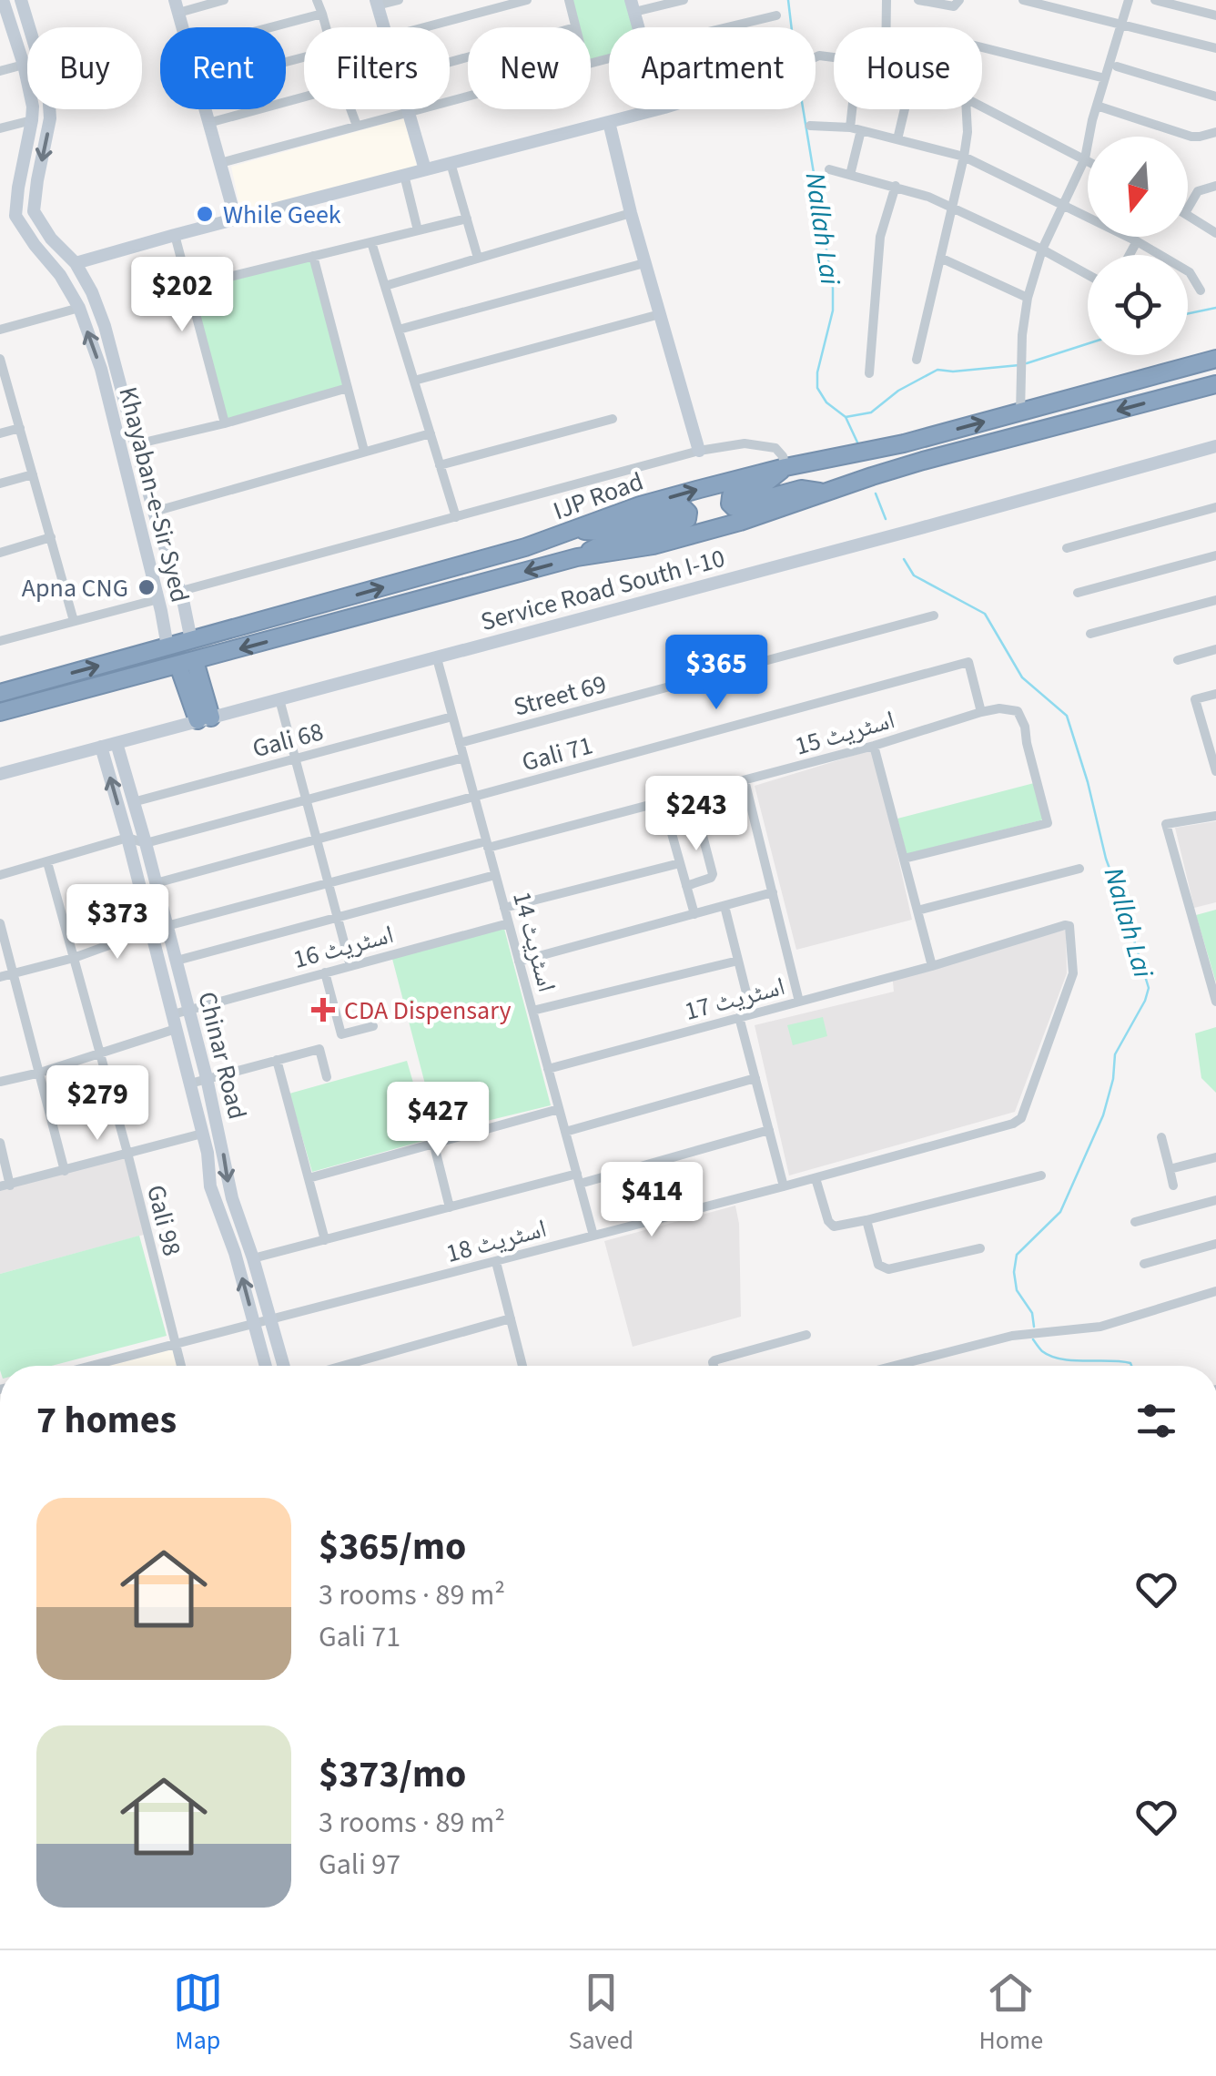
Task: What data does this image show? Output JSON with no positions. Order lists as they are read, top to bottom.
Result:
{
  "streets": {
    "highway": ["IJP Road"],
    "street": [
      "Khayaban-e-Sir Syed",
      "Service Road South I-10",
      "Street 69",
      "اسٹریٹ 15",
      "Gali 68",
      "Gali 71",
      "اسٹریٹ 14",
      "اسٹریٹ 16",
      "اسٹریٹ 17",
      "Chinar Road",
      "Gali 98",
      "اسٹریٹ 18"
    ]
  },
  "crossings": [
    ["Khayaban-e-Sir Syed", "IJP Road"],
    ["Service Road South I-10", "اسٹریٹ 14"],
    ["Service Road South I-10", "Chinar Road"],
    ["Street 69", "اسٹریٹ 14"],
    ["اسٹریٹ 15", "Gali 71"],
    ["اسٹریٹ 15", "اسٹریٹ 14"],
    ["اسٹریٹ 15", "Chinar Road"],
    ["اسٹریٹ 15", "Gali 98"],
    ["Gali 68", "اسٹریٹ 14"],
    ["Gali 68", "Chinar Road"],
    ["Gali 71", "اسٹریٹ 14"],
    ["Gali 71", "Chinar Road"],
    ["اسٹریٹ 14", "اسٹریٹ 16"],
    ["اسٹریٹ 14", "اسٹریٹ 17"],
    ["اسٹریٹ 14", "اسٹریٹ 18"],
    ["اسٹریٹ 16", "Chinar Road"],
    ["اسٹریٹ 16", "Gali 98"],
    ["اسٹریٹ 17", "اسٹریٹ 18"],
    ["Chinar Road", "اسٹریٹ 18"],
    ["Gali 98", "اسٹریٹ 18"]
  ],
  "water": ["Nallah Lai"],
  "places": {
    "other": ["While Geek", "Apna CNG"],
    "health": ["CDA Dispensary"]
  },
  "north": "bottom",
  "page": {
    "chip": [
      "Buy",
      "Rent",
      "Filters",
      "New",
      "Apartment",
      "House"
    ],
    "price": [
      "$202",
      "$365",
      "$243",
      "$373",
      "$279",
      "$427",
      "$414"
    ],
    "heading": "7 homes",
    "list": [
      {
        "name": "$365/mo",
        "note": "3 rooms · 89 m² · Gali 71"
      },
      {
        "name": "$373/mo",
        "note": "3 rooms · 89 m² · Gali 97"
      }
    ],
    "tabs": ["Map", "Saved", "Home"]
  }
}
